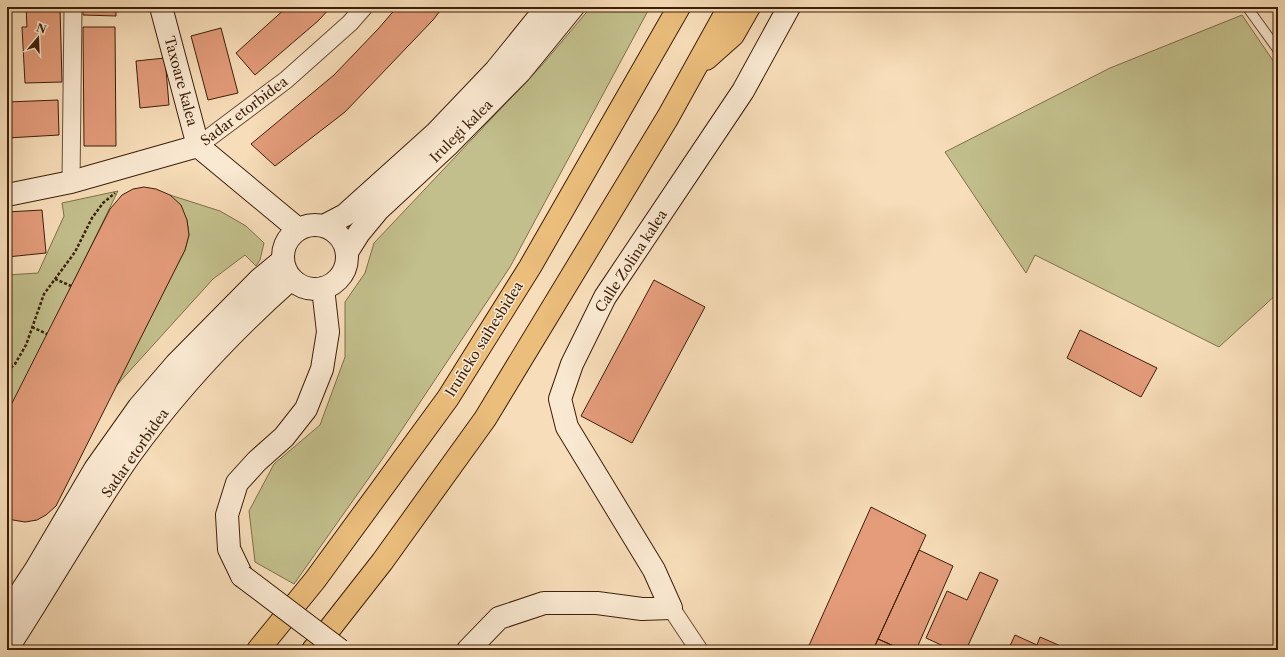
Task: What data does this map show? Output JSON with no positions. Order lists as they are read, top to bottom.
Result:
{
  "streets": {
    "highway": ["Iruñeko saihesbidea"],
    "street": [
      "Taxoare kalea",
      "Sadar etorbidea",
      "Irulegi kalea",
      "Calle Zolina kalea"
    ]
  },
  "crossings": [
    ["Taxoare kalea", "Sadar etorbidea"],
    ["Sadar etorbidea", "Irulegi kalea"]
  ],
  "north": "top"
}
